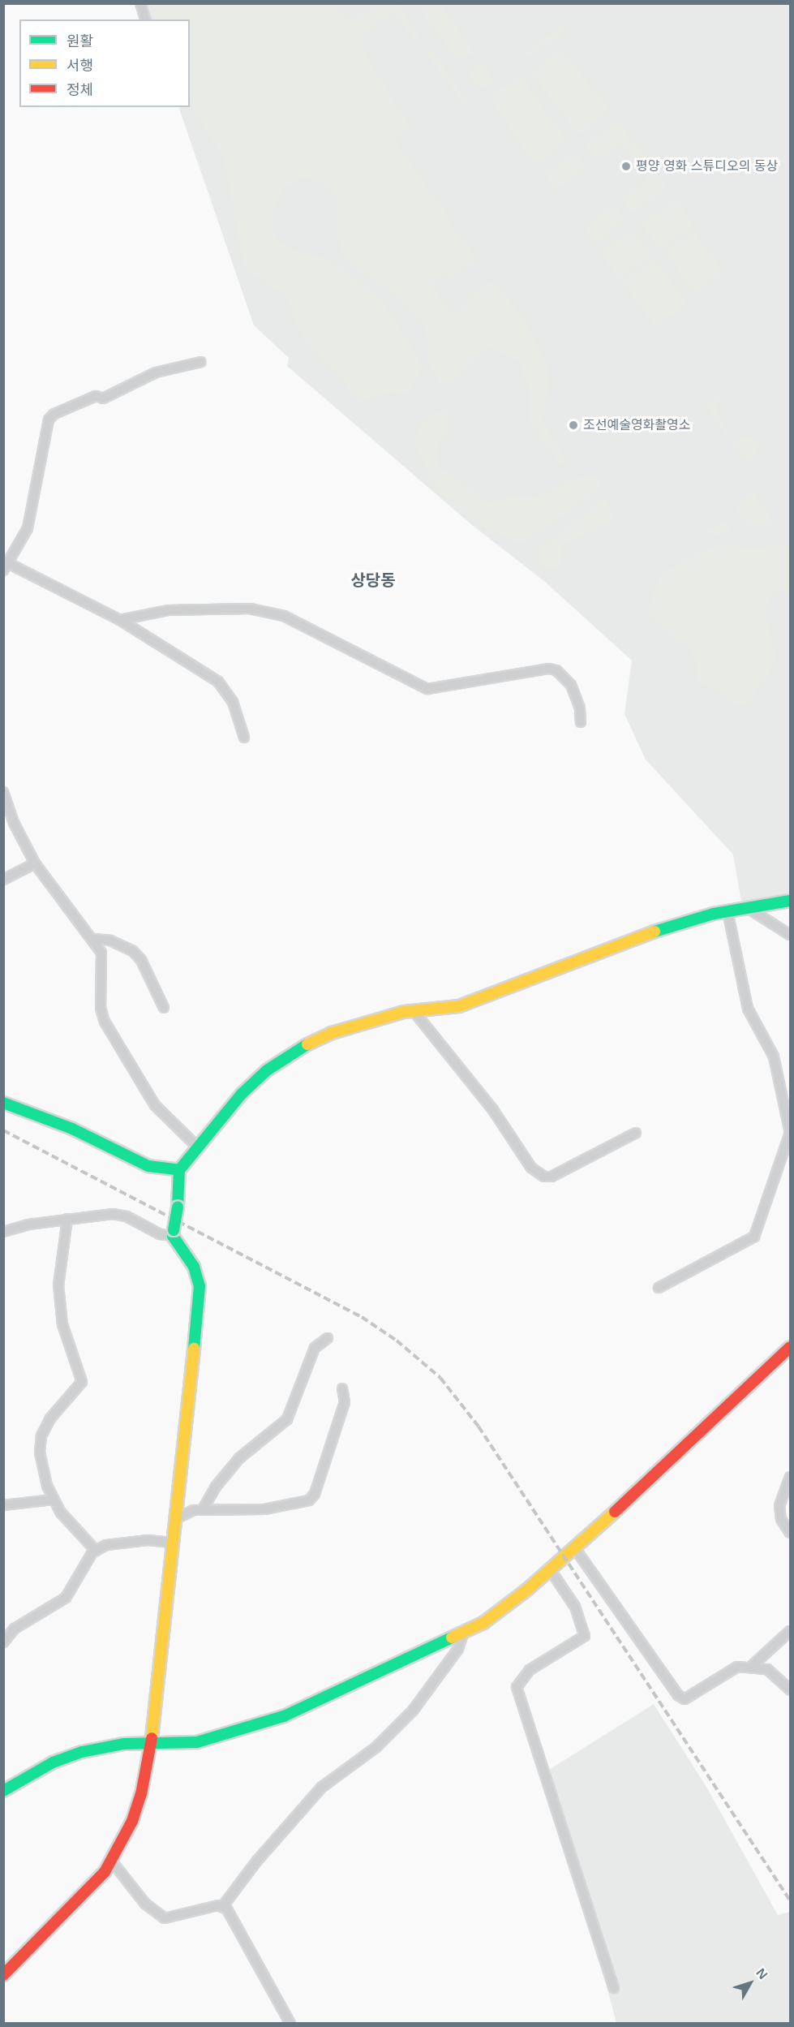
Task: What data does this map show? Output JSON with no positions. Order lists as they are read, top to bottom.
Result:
{
  "districts": ["상당동"],
  "places": ["평양 영화 스튜디오의 동상", "조선예술영화촬영소"],
  "legend": ["원활", "서행", "정체"],
  "north": "top right"
}
